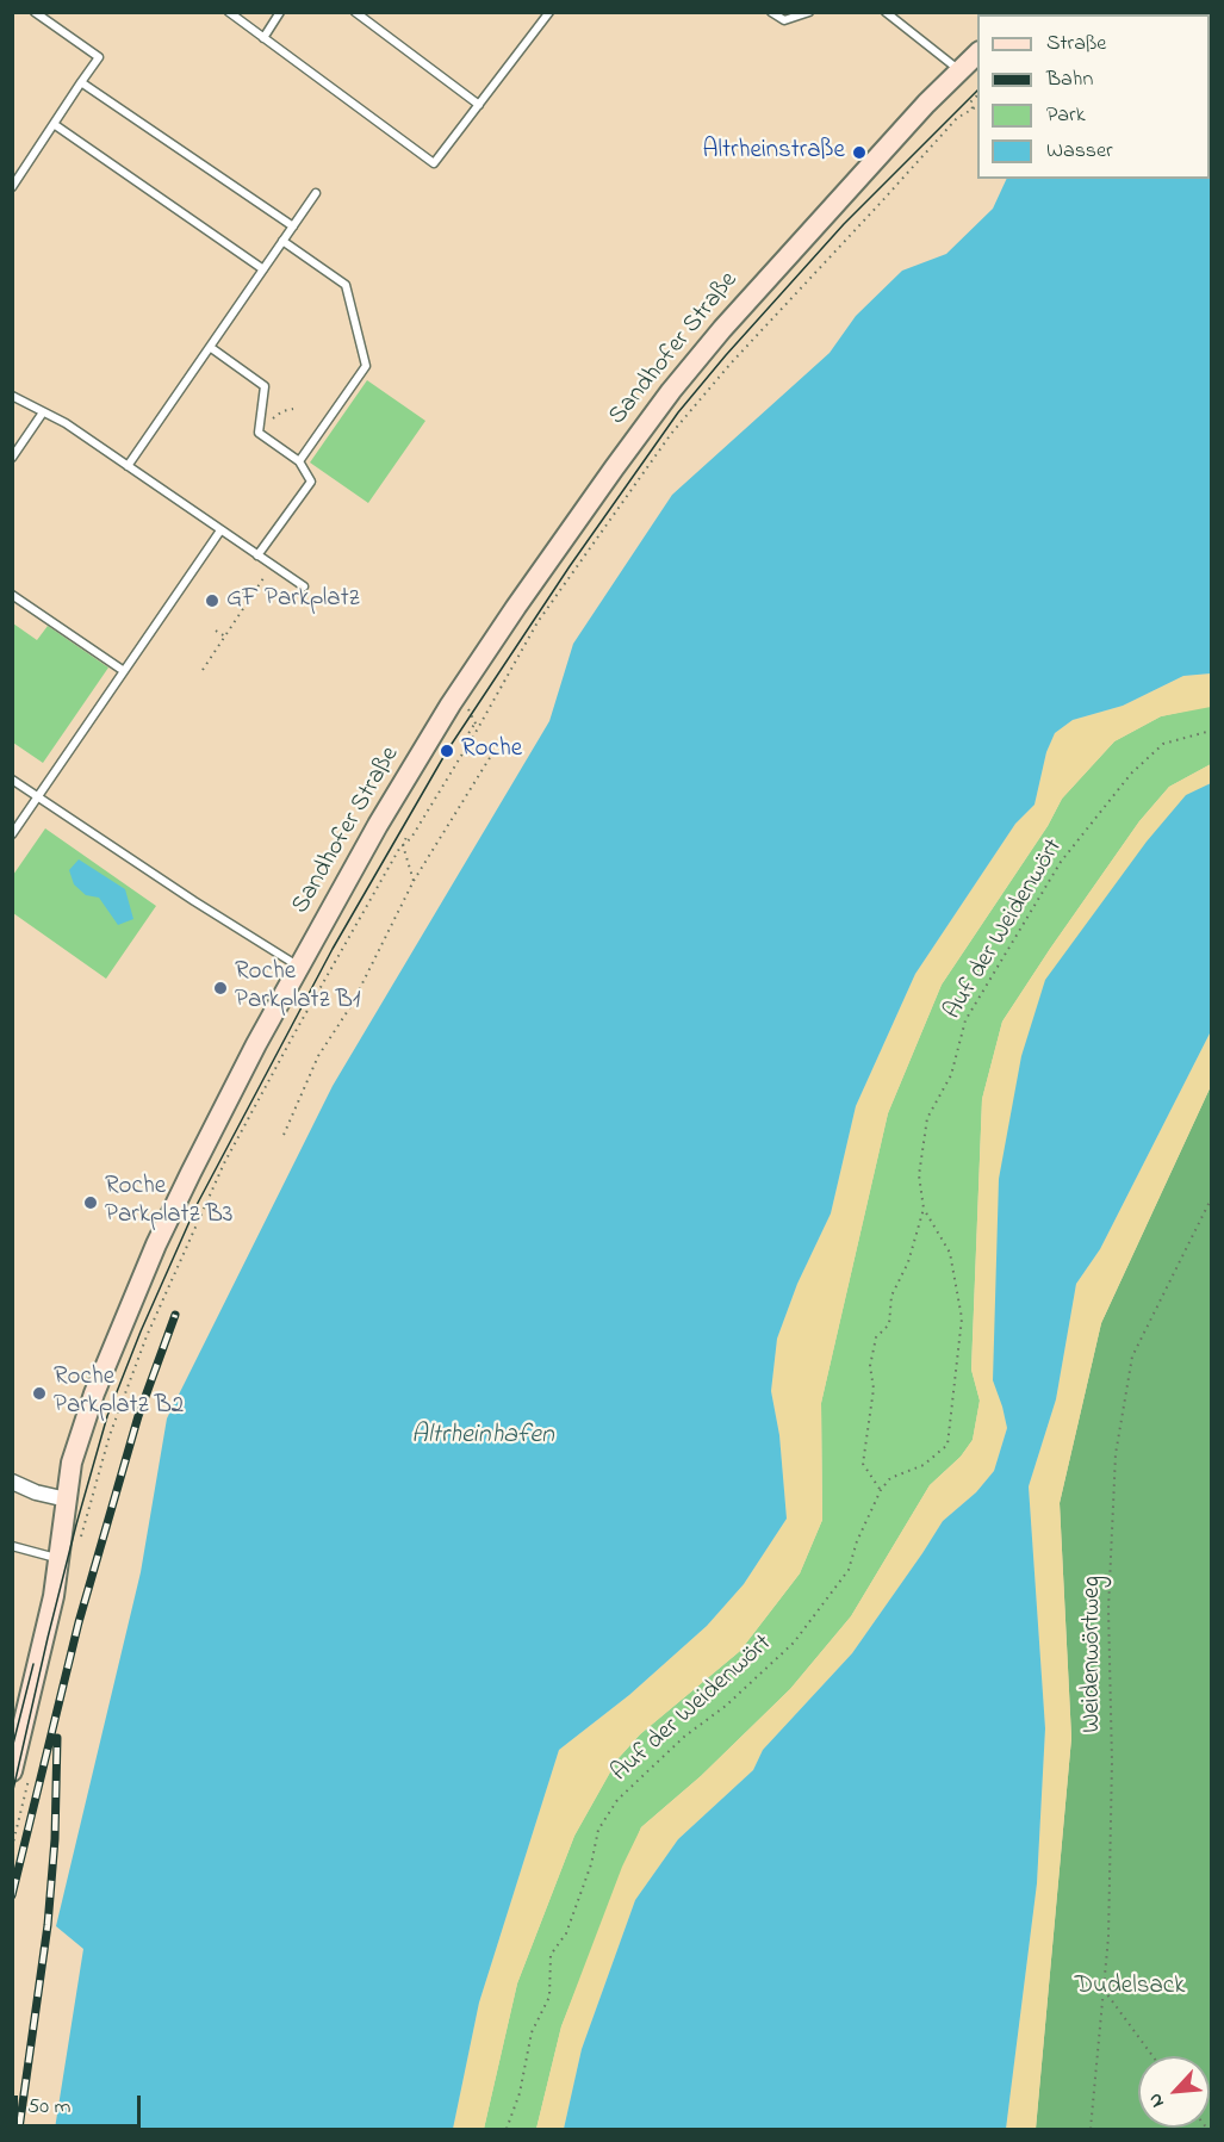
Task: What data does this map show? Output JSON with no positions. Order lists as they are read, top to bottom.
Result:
{
  "streets": {
    "street": ["Sandhofer Straße"],
    "path": ["Auf der Weidenwört", "Weidenwörtweg"]
  },
  "water": ["Altrheinhafen"],
  "parks": ["Dudelsack"],
  "places": [
    "Altrheinstraße",
    "GF Parkplatz",
    "Roche",
    "Roche Parkplatz B1",
    "Roche Parkplatz B3",
    "Roche Parkplatz B2"
  ],
  "legend": [
    "Straße",
    "Bahn",
    "Park",
    "Wasser"
  ],
  "scale_bar": "50 m",
  "north": "bottom left"
}
